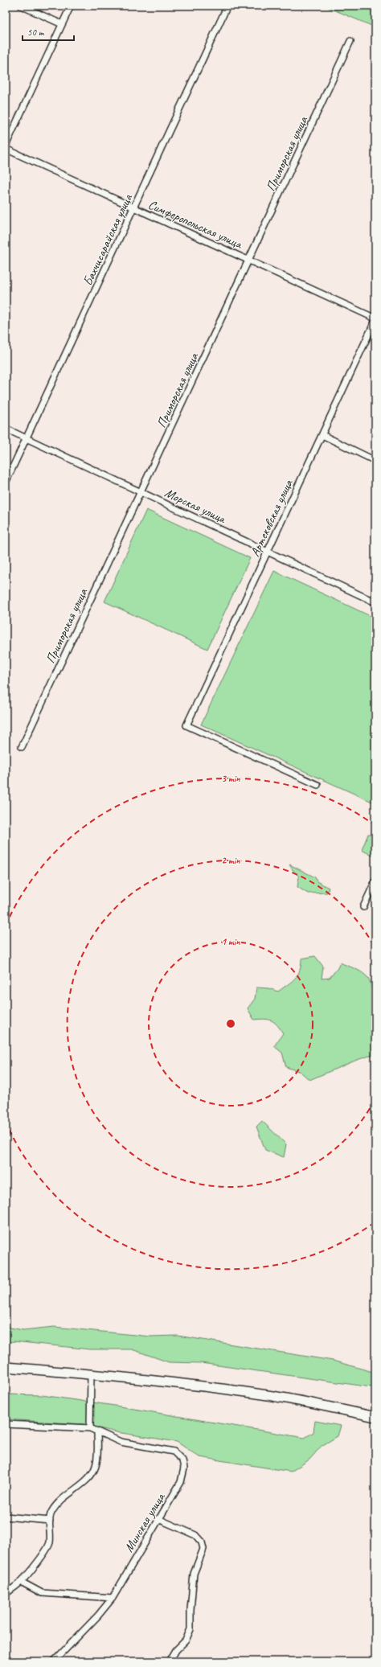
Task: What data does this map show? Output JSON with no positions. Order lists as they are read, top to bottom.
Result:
{
  "streets": {
    "street": [
      "Приморская улица",
      "Симферопольская улица",
      "Бахчисарайская улица",
      "Морская улица",
      "Артековская улица",
      "Минская улица"
    ]
  },
  "crossings": [
    ["Приморская улица", "Симферопольская улица"],
    ["Приморская улица", "Морская улица"],
    ["Симферопольская улица", "Бахчисарайская улица"],
    ["Симферопольская улица", "Артековская улица"],
    ["Бахчисарайская улица", "Морская улица"],
    ["Морская улица", "Артековская улица"]
  ],
  "scale_bar": "50 m",
  "rings": ["3 min", "2 min", "1 min"]
}
